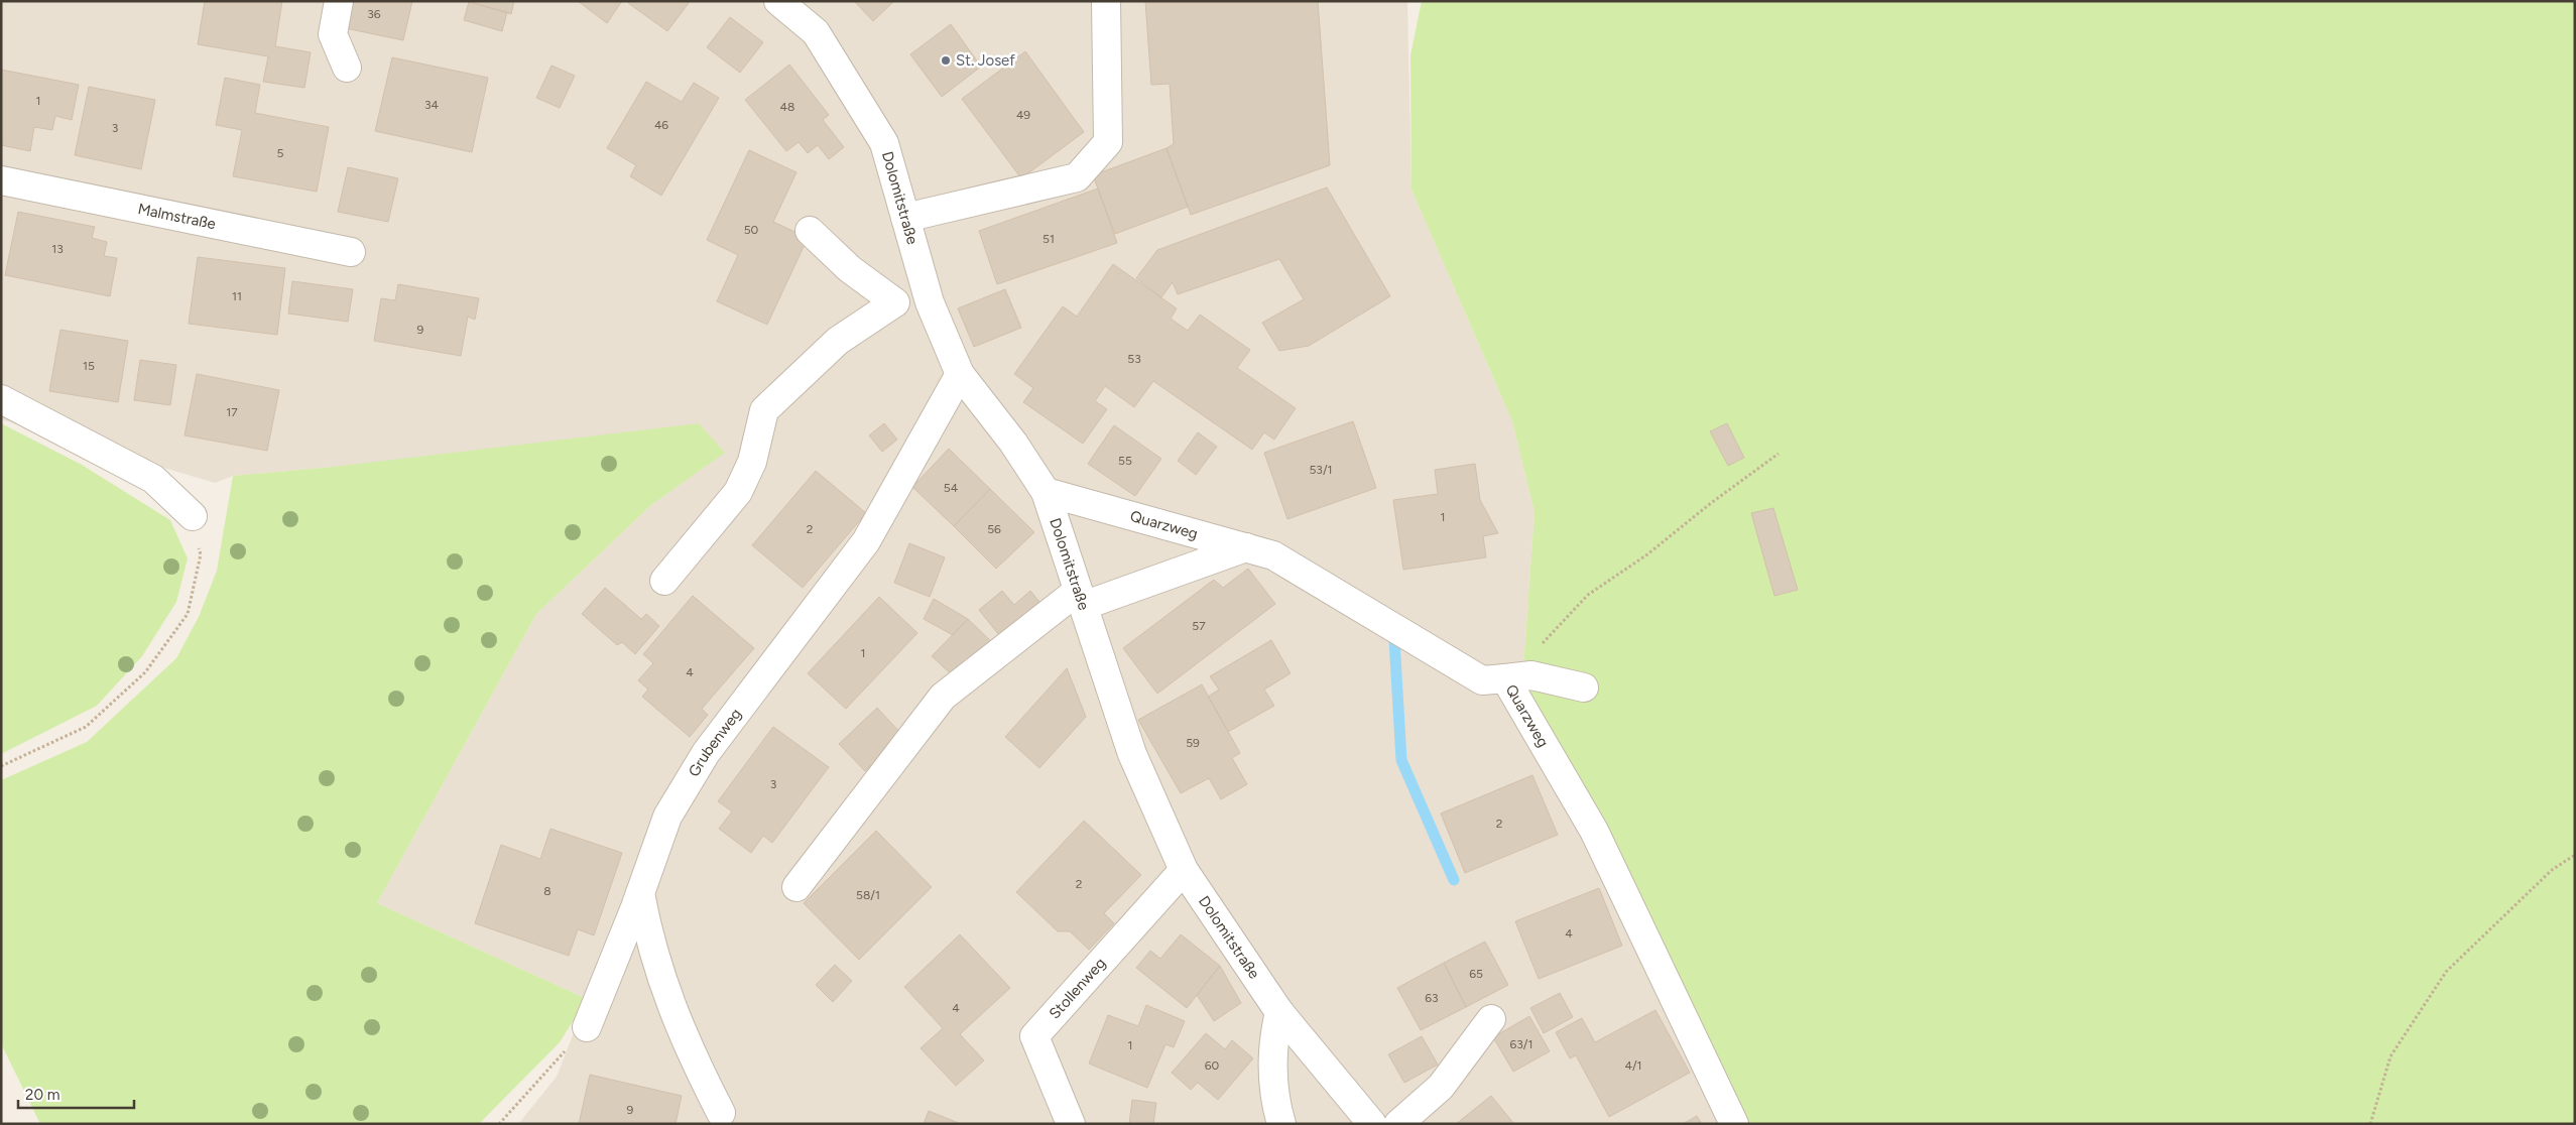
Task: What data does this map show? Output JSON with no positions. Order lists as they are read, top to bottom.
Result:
{
  "streets": {
    "street": [
      "Dolomitstraße",
      "Malmstraße",
      "Quarzweg",
      "Grubenweg",
      "Stollenweg"
    ]
  },
  "crossings": [
    ["Dolomitstraße", "Quarzweg"],
    ["Dolomitstraße", "Grubenweg"],
    ["Dolomitstraße", "Stollenweg"]
  ],
  "places": ["St. Josef"],
  "house_numbers": [
    "36",
    "1",
    "34",
    "48",
    "49",
    "46",
    "3",
    "5",
    "50",
    "51",
    "13",
    "11",
    "9",
    "53",
    "15",
    "17",
    "55",
    "53/1",
    "54",
    "1",
    "2",
    "56",
    "57",
    "1",
    "4",
    "59",
    "3",
    "2",
    "2",
    "8",
    "58/1",
    "4",
    "65",
    "63",
    "4",
    "63/1",
    "1",
    "60",
    "4/1",
    "9"
  ],
  "scale_bar": "20 m"
}
